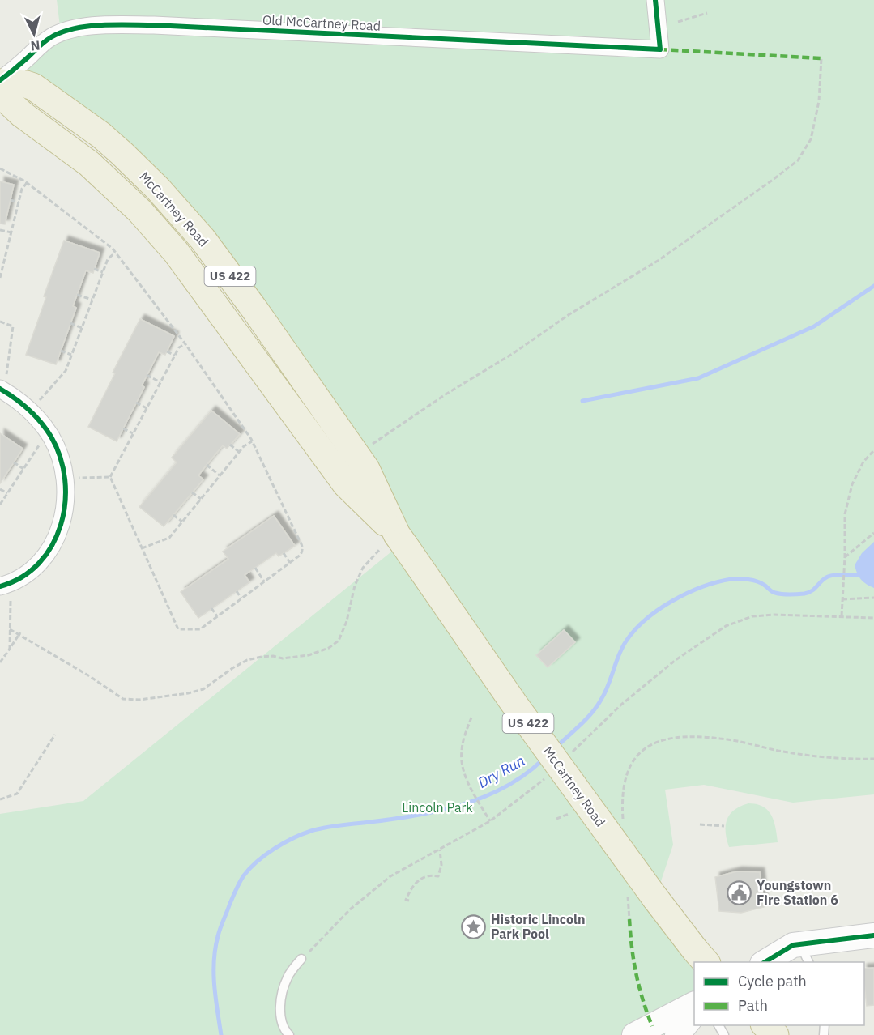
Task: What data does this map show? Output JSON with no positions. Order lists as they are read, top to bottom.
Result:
{
  "streets": {
    "highway": ["McCartney Road", "US 422"],
    "street": ["Old McCartney Road"]
  },
  "crossings": [
    ["Old McCartney Road", "McCartney Road"]
  ],
  "water": ["Dry Run"],
  "parks": ["Lincoln Park"],
  "places": {
    "public building": ["Youngstown Fire Station 6"],
    "place": ["Historic Lincoln Park Pool"]
  },
  "legend": ["Cycle path", "Path"],
  "north": "bottom"
}
